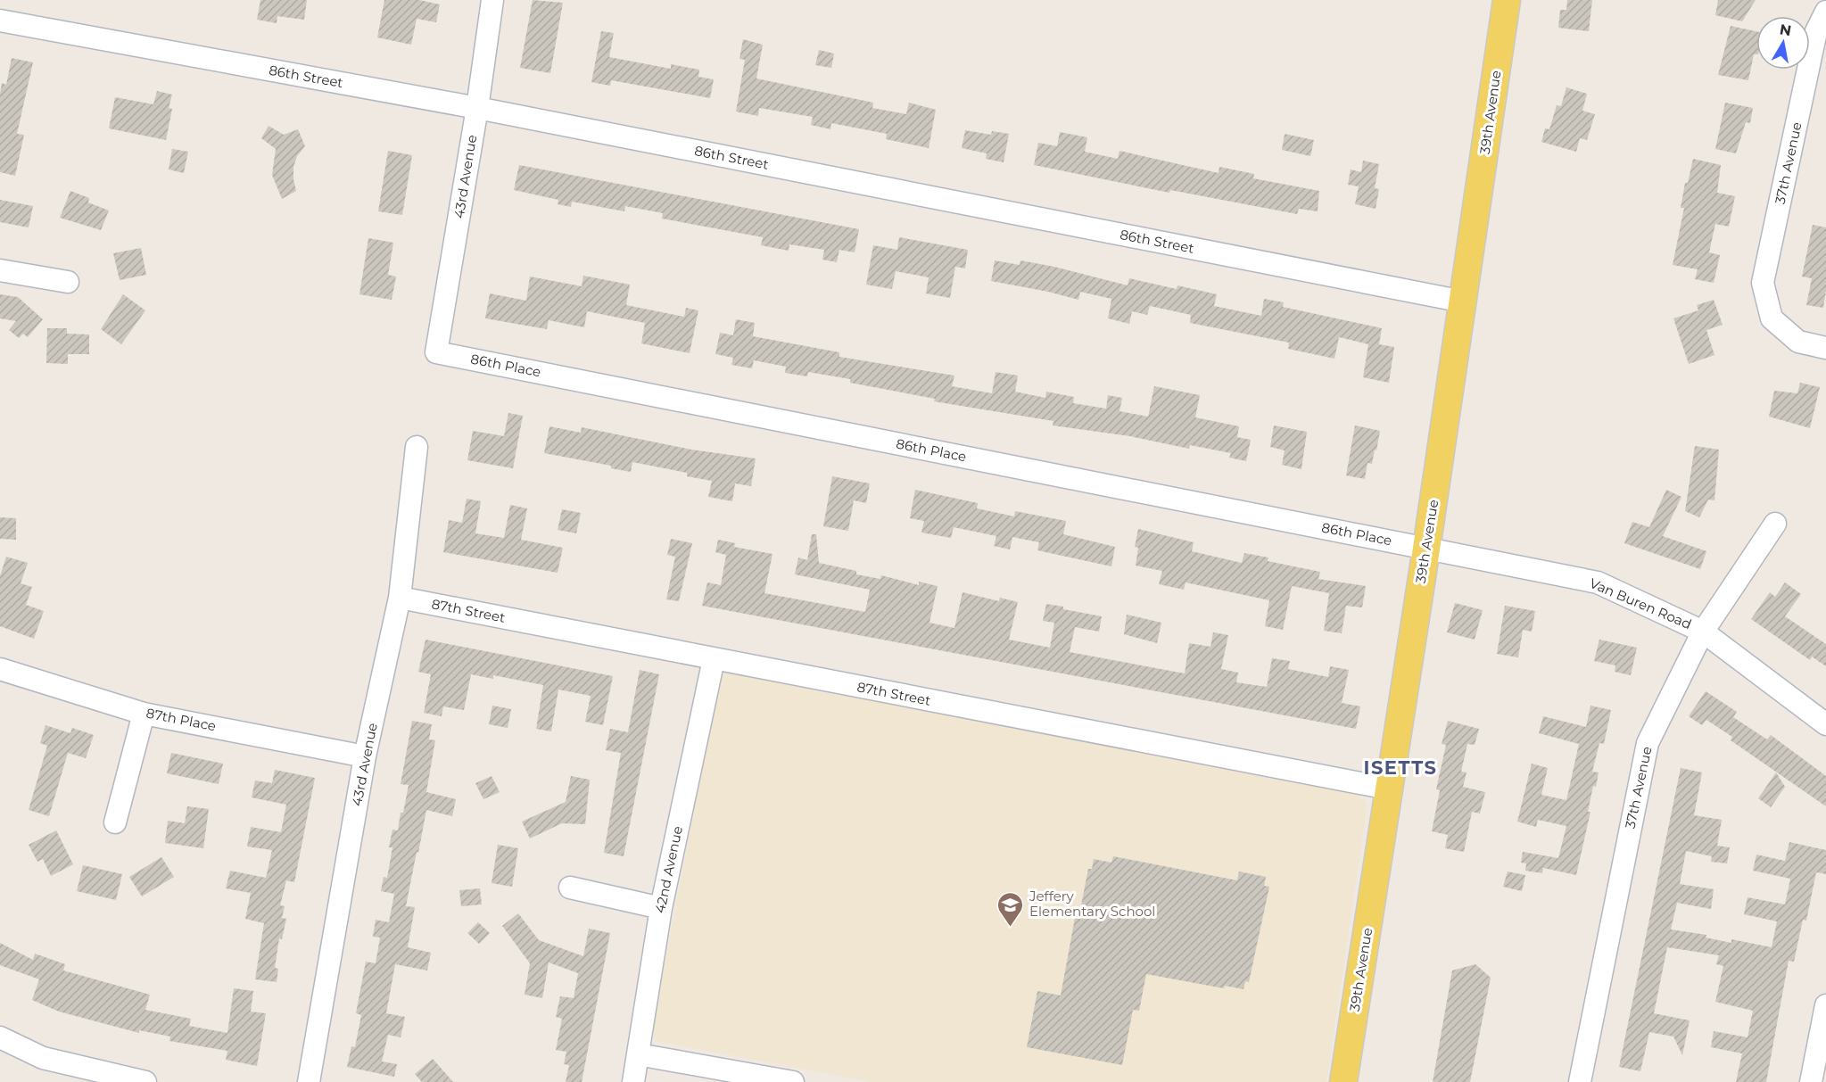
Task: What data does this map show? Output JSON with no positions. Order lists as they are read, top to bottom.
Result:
{
  "streets": {
    "main road": ["39th Avenue"],
    "street": [
      "86th Street",
      "37th Avenue",
      "43rd Avenue",
      "86th Place",
      "Van Buren Road",
      "87th Street",
      "87th Place",
      "42nd Avenue"
    ]
  },
  "crossings": [
    ["86th Street", "39th Avenue"],
    ["86th Street", "43rd Avenue"],
    ["39th Avenue", "86th Place"],
    ["39th Avenue", "Van Buren Road"],
    ["39th Avenue", "87th Street"],
    ["37th Avenue", "Van Buren Road"],
    ["43rd Avenue", "86th Place"],
    ["43rd Avenue", "87th Street"],
    ["43rd Avenue", "87th Place"],
    ["86th Place", "Van Buren Road"],
    ["87th Street", "42nd Avenue"]
  ],
  "districts": ["ISETTS"],
  "places": {
    "school or university": ["Jeffery Elementary School"]
  },
  "north": "top"
}
